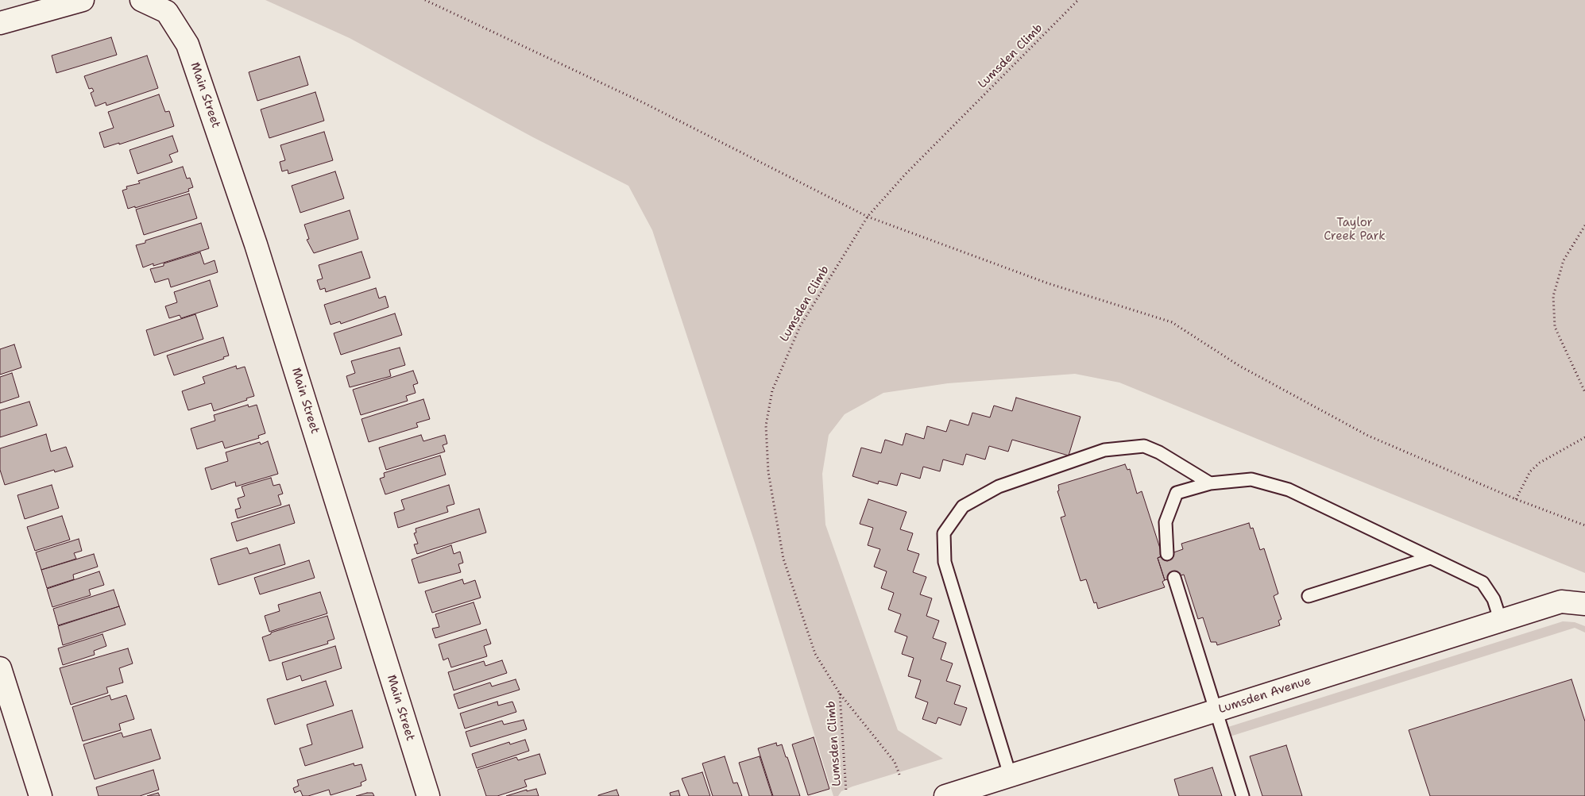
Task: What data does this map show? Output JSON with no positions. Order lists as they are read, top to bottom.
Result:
{
  "streets": {
    "street": ["Main Street", "Lumsden Avenue"],
    "path": ["Lumsden Climb"]
  },
  "parks": ["Taylor Creek Park"]
}
